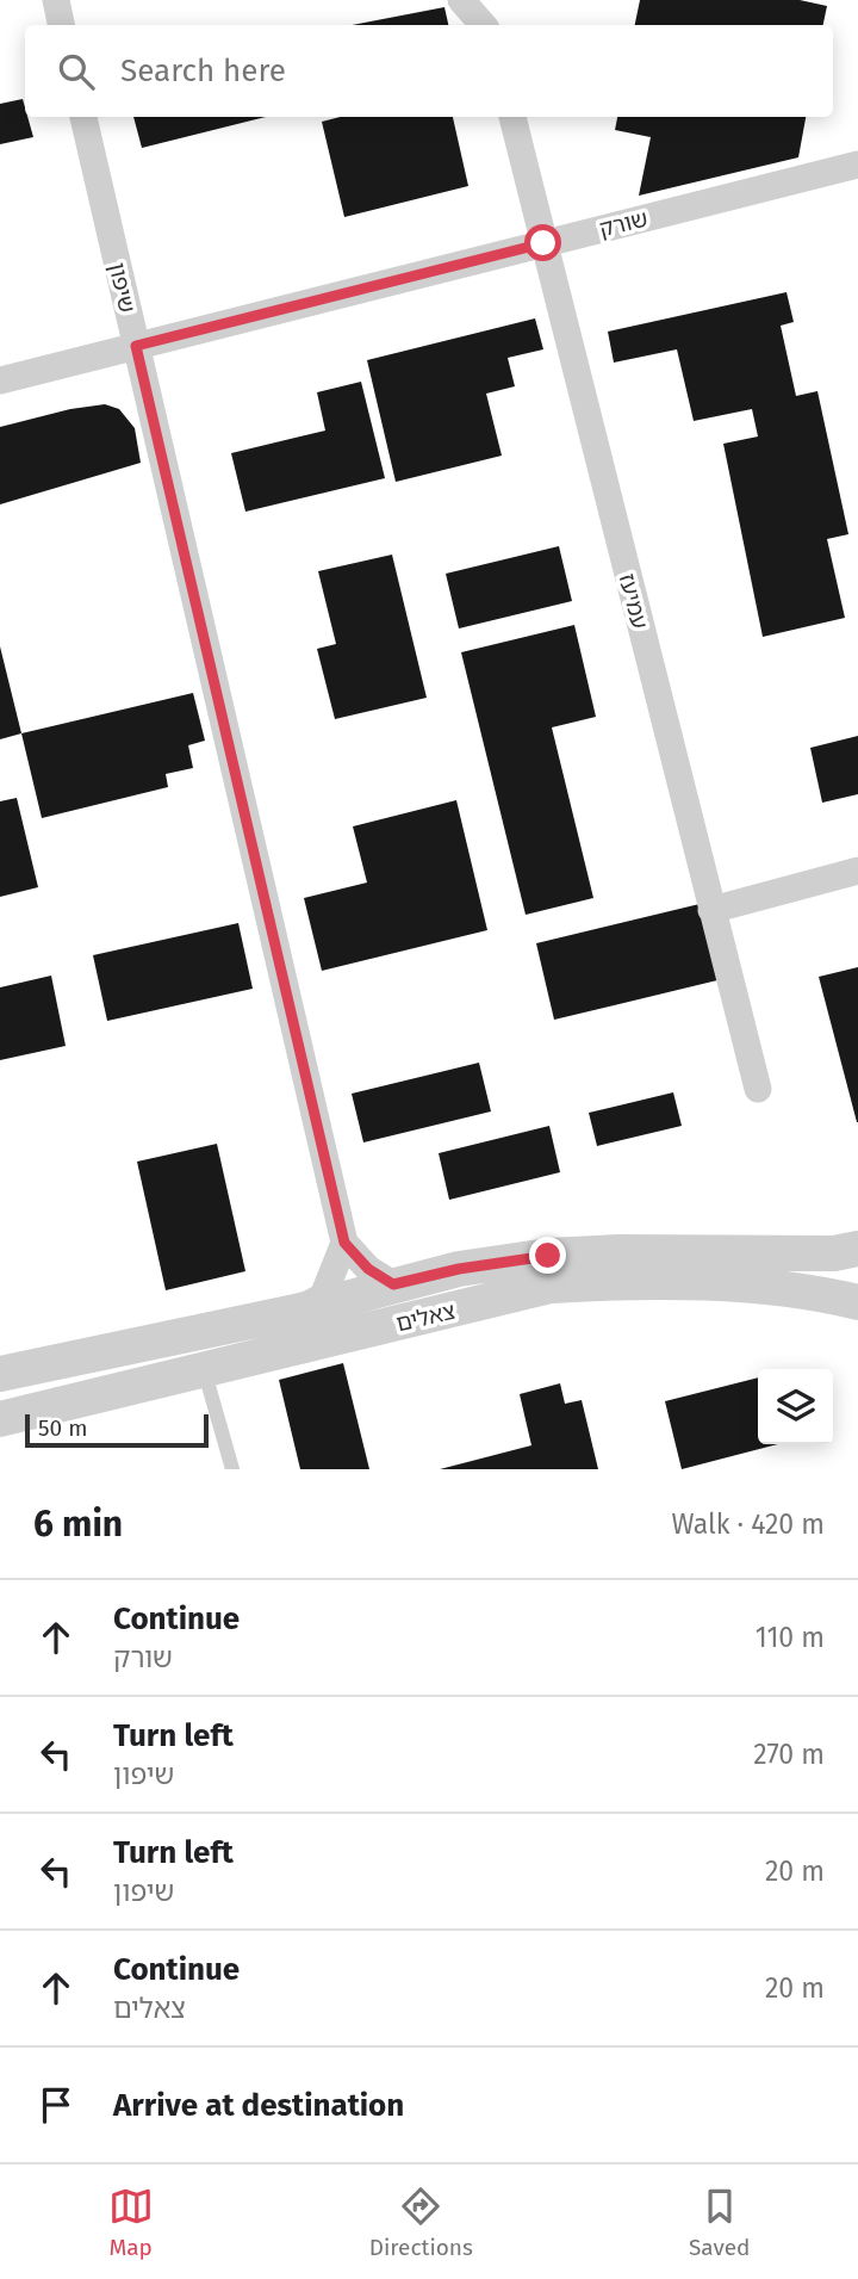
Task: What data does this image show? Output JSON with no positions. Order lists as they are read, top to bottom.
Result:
{
  "streets": {
    "street": [
      "שורק",
      "שיפון",
      "עמיעז",
      "צאלים"
    ]
  },
  "crossings": [
    ["שורק", "שיפון"],
    ["שורק", "עמיעז"]
  ],
  "scale_bar": "50 m",
  "page": {
    "search": "Search here",
    "scale": "50 m",
    "heading": ["6 min", "Walk · 420 m"],
    "list": [
      ["Continue", "שורק", "110 m"],
      ["Turn left", "שיפון", "270 m"],
      ["Turn left", "שיפון", "20 m"],
      ["Continue", "צאלים", "20 m"],
      "Arrive at destination"
    ],
    "nav": ["Map", "Directions", "Saved"]
  }
}
